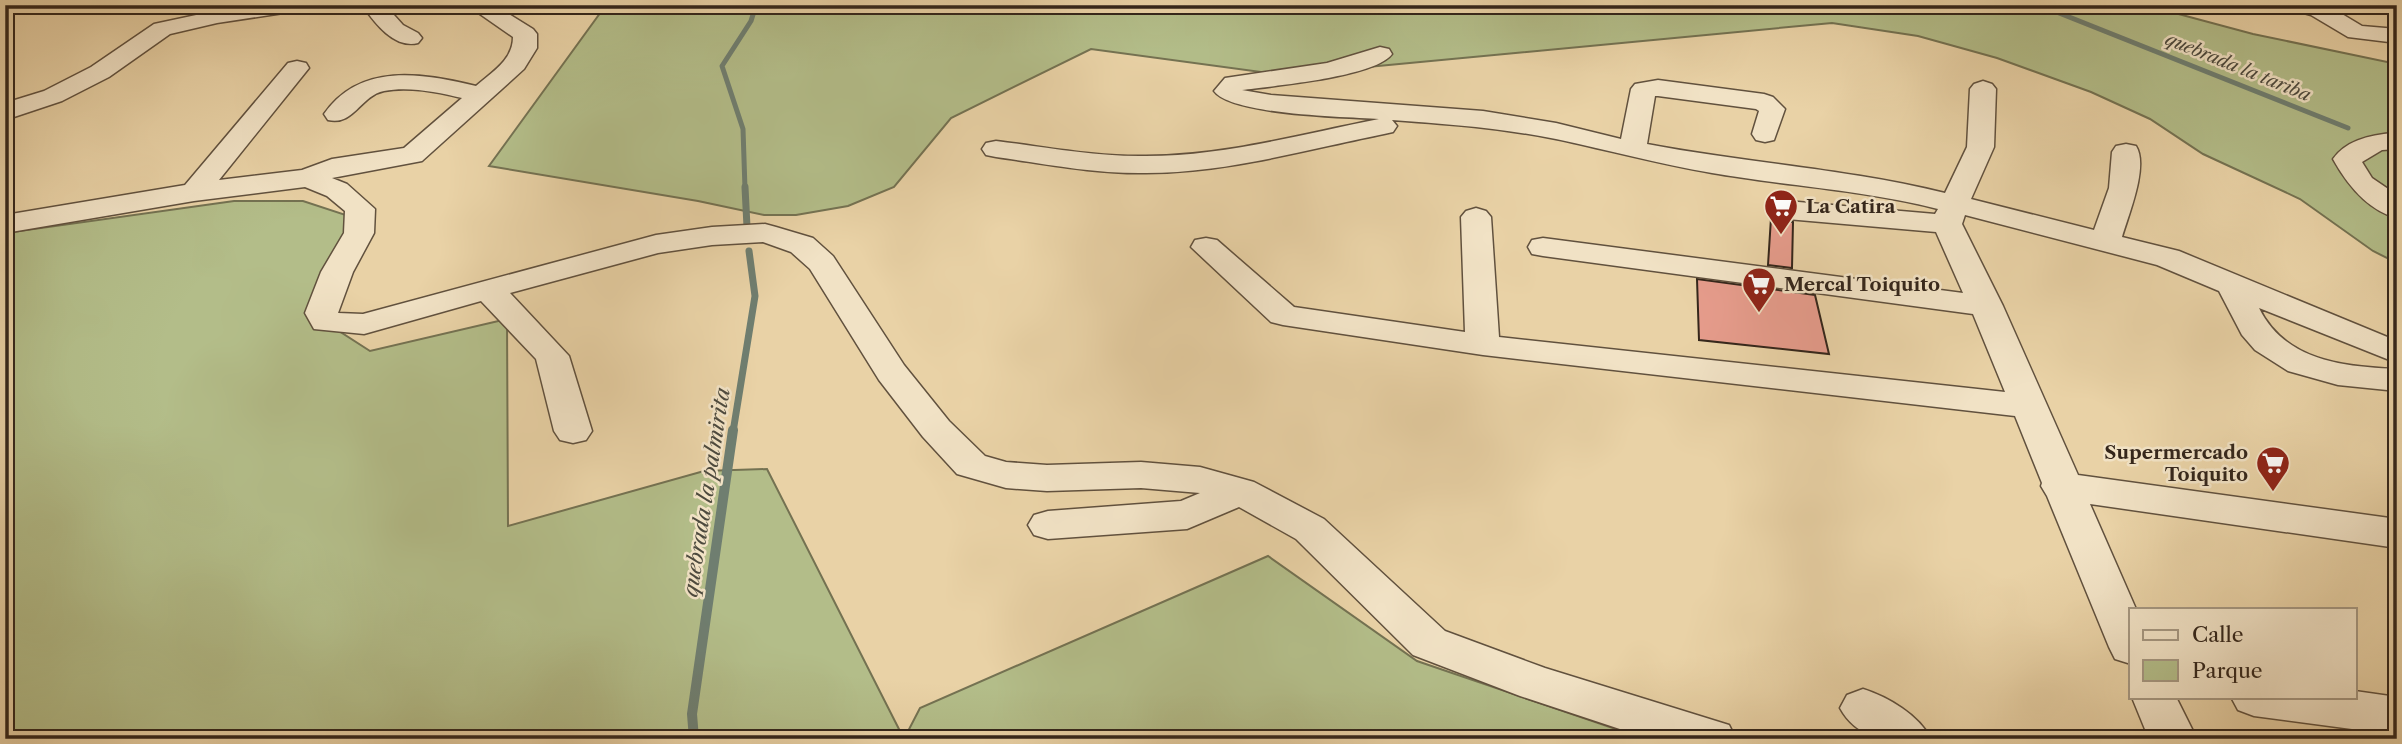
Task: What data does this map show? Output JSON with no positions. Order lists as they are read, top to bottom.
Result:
{
  "water": ["quebrada la tariba", "quebrada la palmirita"],
  "places": {
    "supermarket": ["La Catira", "Mercal Toiquito", "Supermercado Toiquito"]
  },
  "legend": ["Calle", "Parque"]
}
